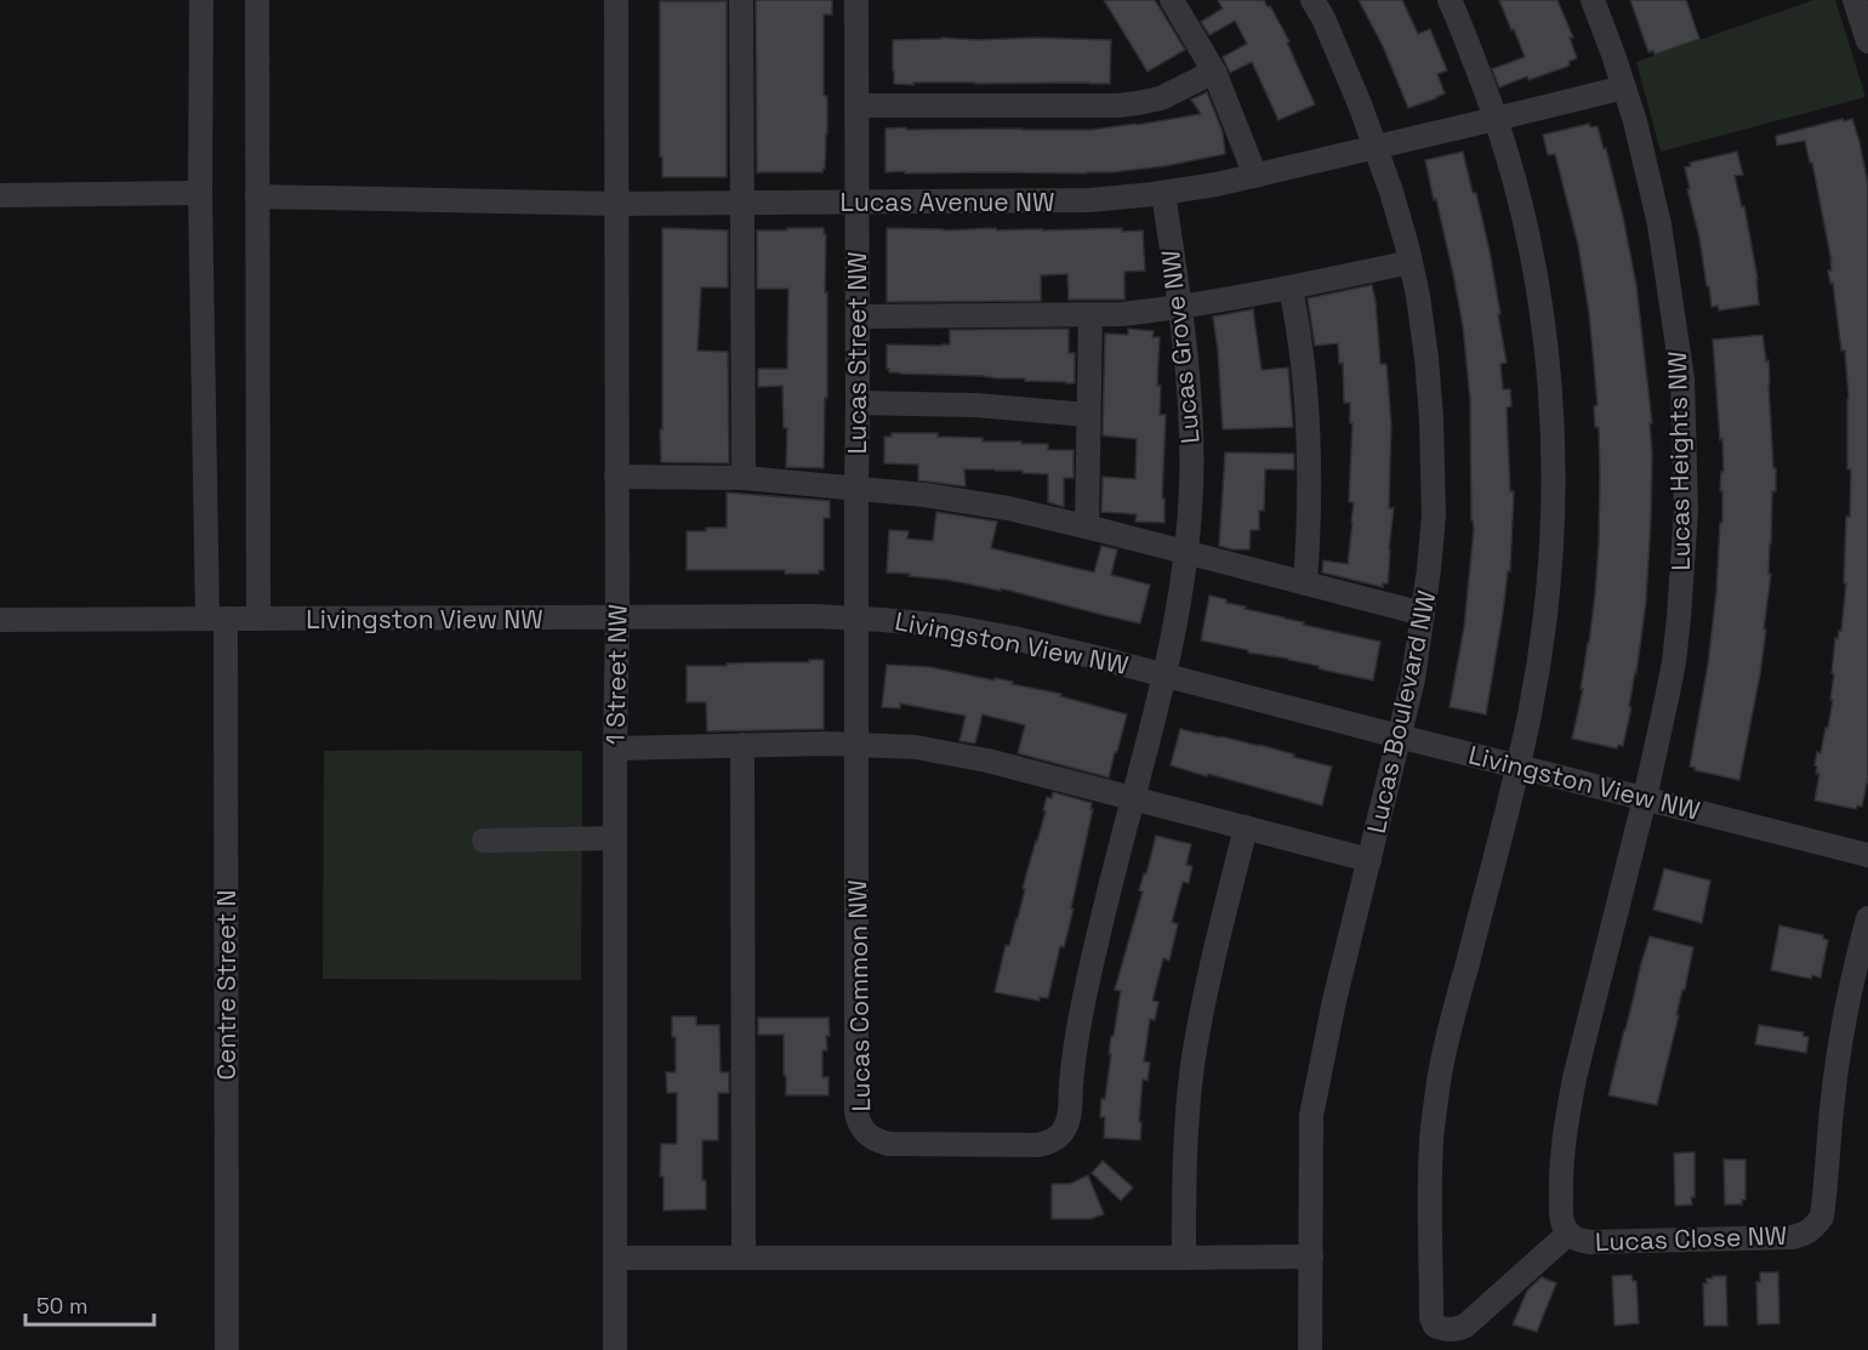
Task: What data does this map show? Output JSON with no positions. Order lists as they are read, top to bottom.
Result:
{
  "streets": {
    "street": [
      "Lucas Avenue NW",
      "Lucas Grove NW",
      "Lucas Street NW",
      "Lucas Heights NW",
      "Livingston View NW",
      "1 Street NW",
      "Lucas Boulevard NW",
      "Centre Street N",
      "Lucas Common NW",
      "Lucas Close NW"
    ]
  },
  "crossings": [
    ["Lucas Avenue NW", "Lucas Grove NW"],
    ["Lucas Avenue NW", "Lucas Street NW"],
    ["Lucas Avenue NW", "Lucas Heights NW"],
    ["Lucas Avenue NW", "1 Street NW"],
    ["Lucas Avenue NW", "Lucas Boulevard NW"],
    ["Lucas Grove NW", "Livingston View NW"],
    ["Lucas Grove NW", "Lucas Common NW"],
    ["Lucas Street NW", "Livingston View NW"],
    ["Lucas Street NW", "Lucas Common NW"],
    ["Lucas Heights NW", "Livingston View NW"],
    ["Lucas Heights NW", "Lucas Close NW"],
    ["Livingston View NW", "1 Street NW"],
    ["Livingston View NW", "Lucas Boulevard NW"],
    ["Livingston View NW", "Centre Street N"],
    ["Livingston View NW", "Lucas Common NW"],
    ["Livingston View NW", "Lucas Close NW"]
  ],
  "scale_bar": "50 m"
}
